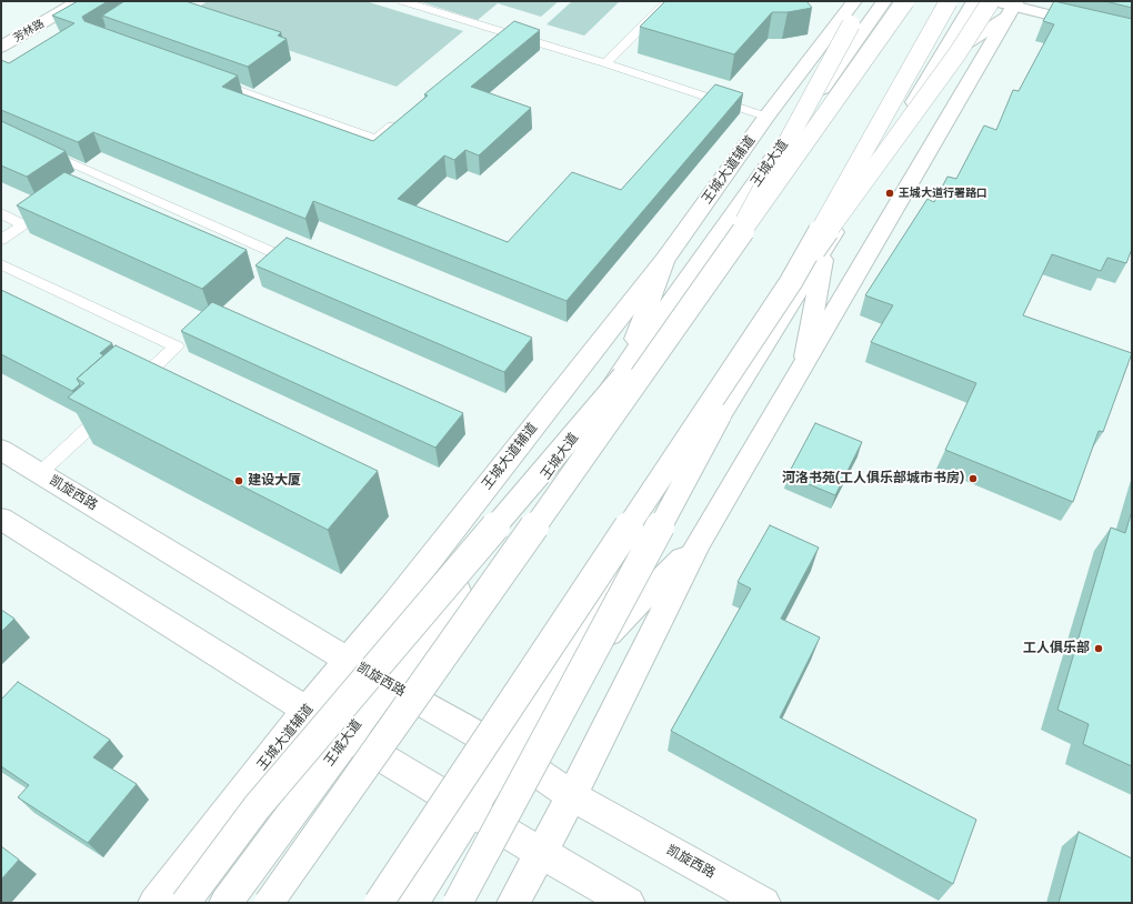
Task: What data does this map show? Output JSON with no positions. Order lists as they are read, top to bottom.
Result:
{
  "streets": {
    "main road": [
      "芳林路",
      "王城大道",
      "王城大道辅道",
      "凯旋西路"
    ]
  },
  "crossings": [
    ["王城大道", "凯旋西路"],
    ["王城大道辅道", "凯旋西路"]
  ],
  "places": [
    "王城大道行署路口",
    "河洛书苑(工人俱乐部城市书房)",
    "建设大厦",
    "工人俱乐部"
  ]
}
